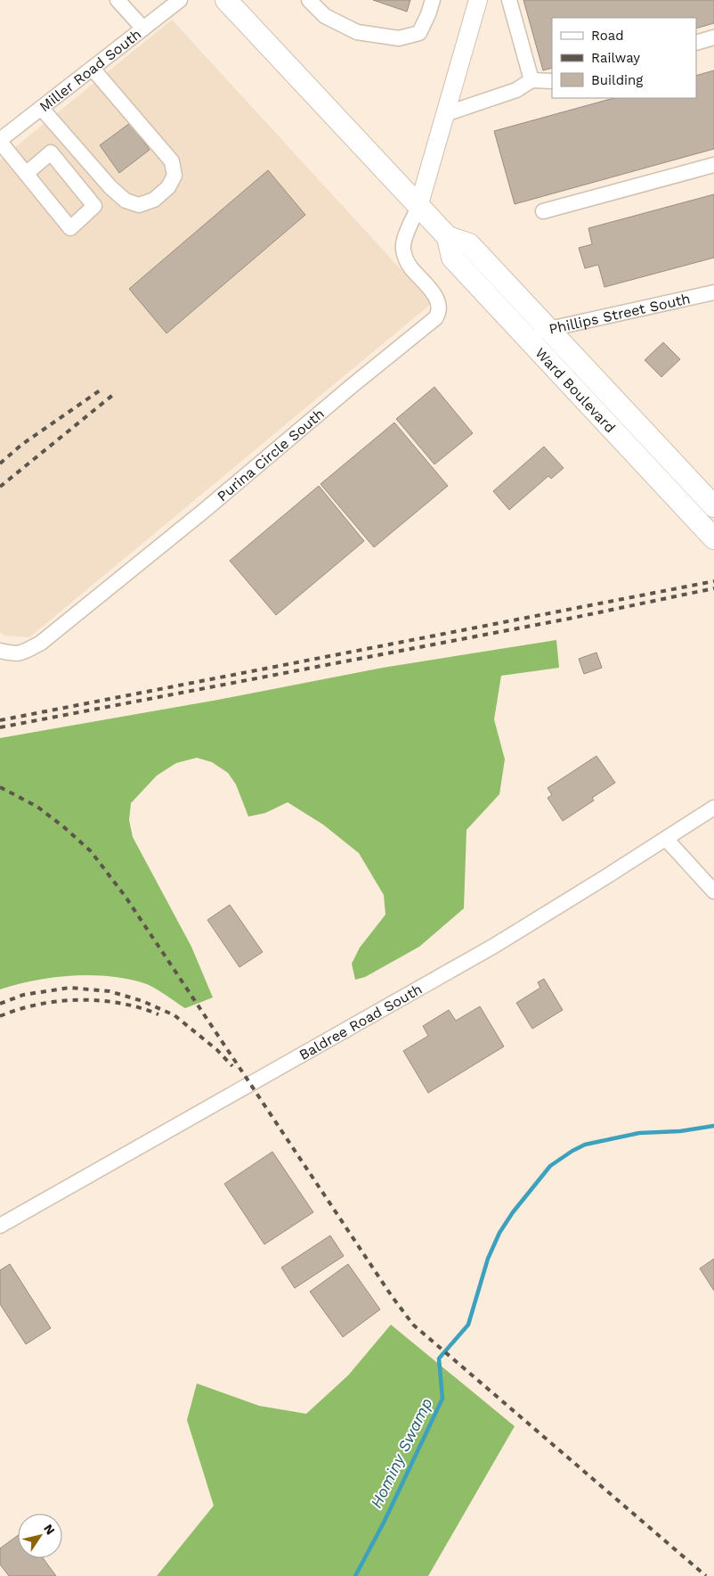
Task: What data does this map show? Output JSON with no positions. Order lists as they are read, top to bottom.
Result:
{
  "streets": {
    "highway": ["Ward Boulevard"],
    "street": [
      "Miller Road South",
      "Phillips Street South",
      "Purina Circle South",
      "Baldree Road South"
    ]
  },
  "crossings": [
    ["Phillips Street South", "Ward Boulevard"],
    ["Ward Boulevard", "Purina Circle South"]
  ],
  "water": ["Hominy Swamp"],
  "legend": ["Road", "Railway", "Building"],
  "north": "top right"
}
